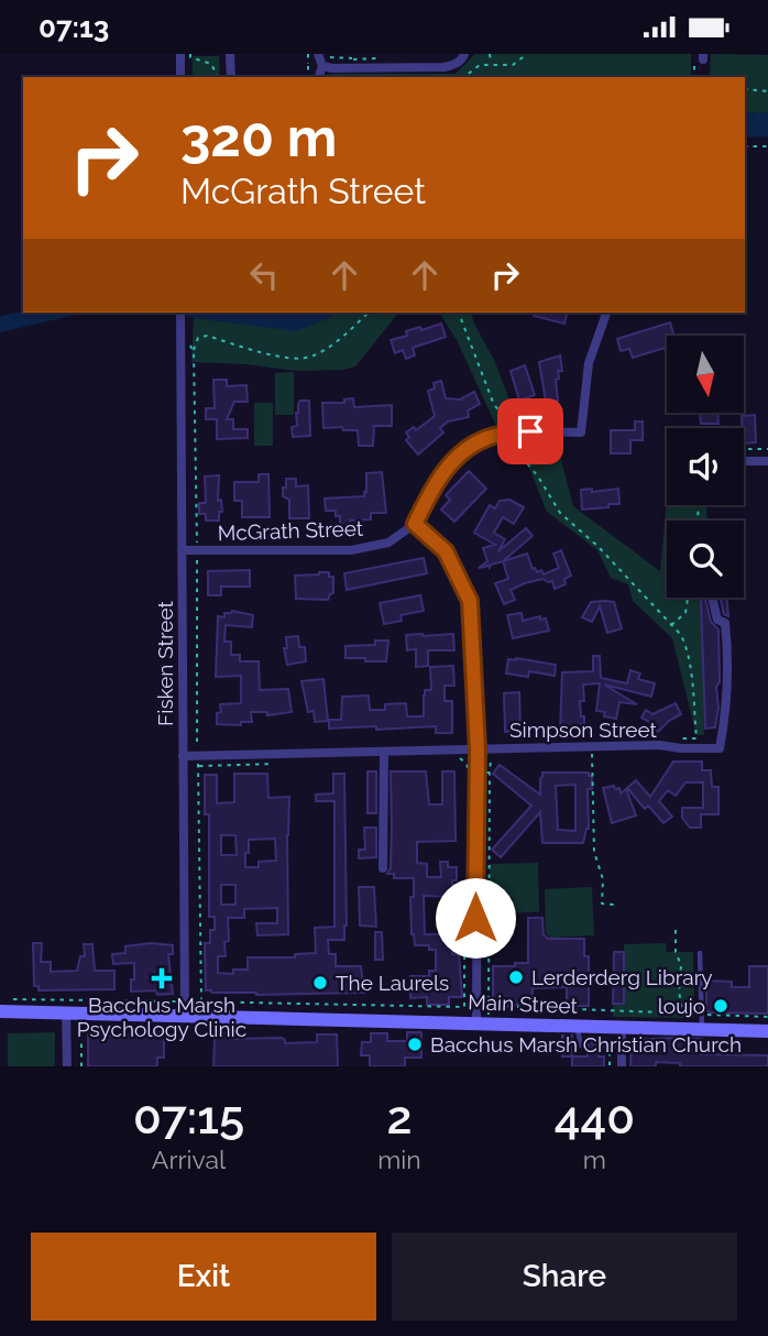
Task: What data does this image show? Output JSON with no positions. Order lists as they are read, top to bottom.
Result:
{
  "streets": {
    "main road": ["Main Street"],
    "street": ["McGrath Street", "Fisken Street", "Simpson Street"]
  },
  "crossings": [
    ["McGrath Street", "Fisken Street"],
    ["Fisken Street", "Simpson Street"],
    ["Fisken Street", "Main Street"]
  ],
  "places": {
    "other": [
      "Lerderderg Library",
      "The Laurels",
      "loujo",
      "Bacchus Marsh Christian Church"
    ],
    "health": ["Bacchus Marsh Psychology Clinic"]
  },
  "north": "bottom",
  "page": {
    "status": "07:13",
    "turn": ["320 m", "McGrath Street"],
    "eta": [
      "07:15",
      "Arrival",
      "2",
      "min",
      "440",
      "m"
    ],
    "buttons": ["Exit", "Share"]
  }
}
